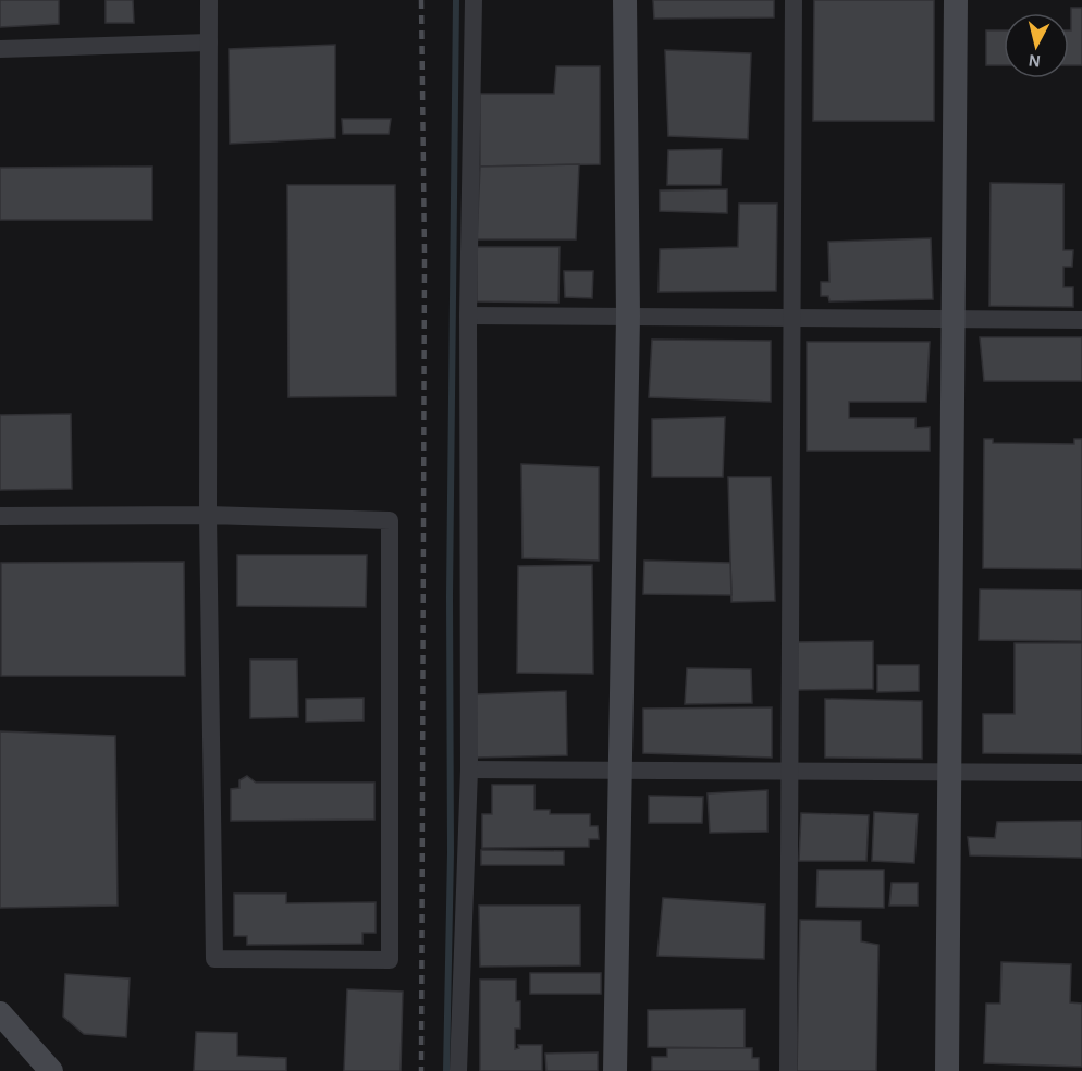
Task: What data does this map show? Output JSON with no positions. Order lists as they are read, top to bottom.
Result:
{
  "north": "bottom"
}
